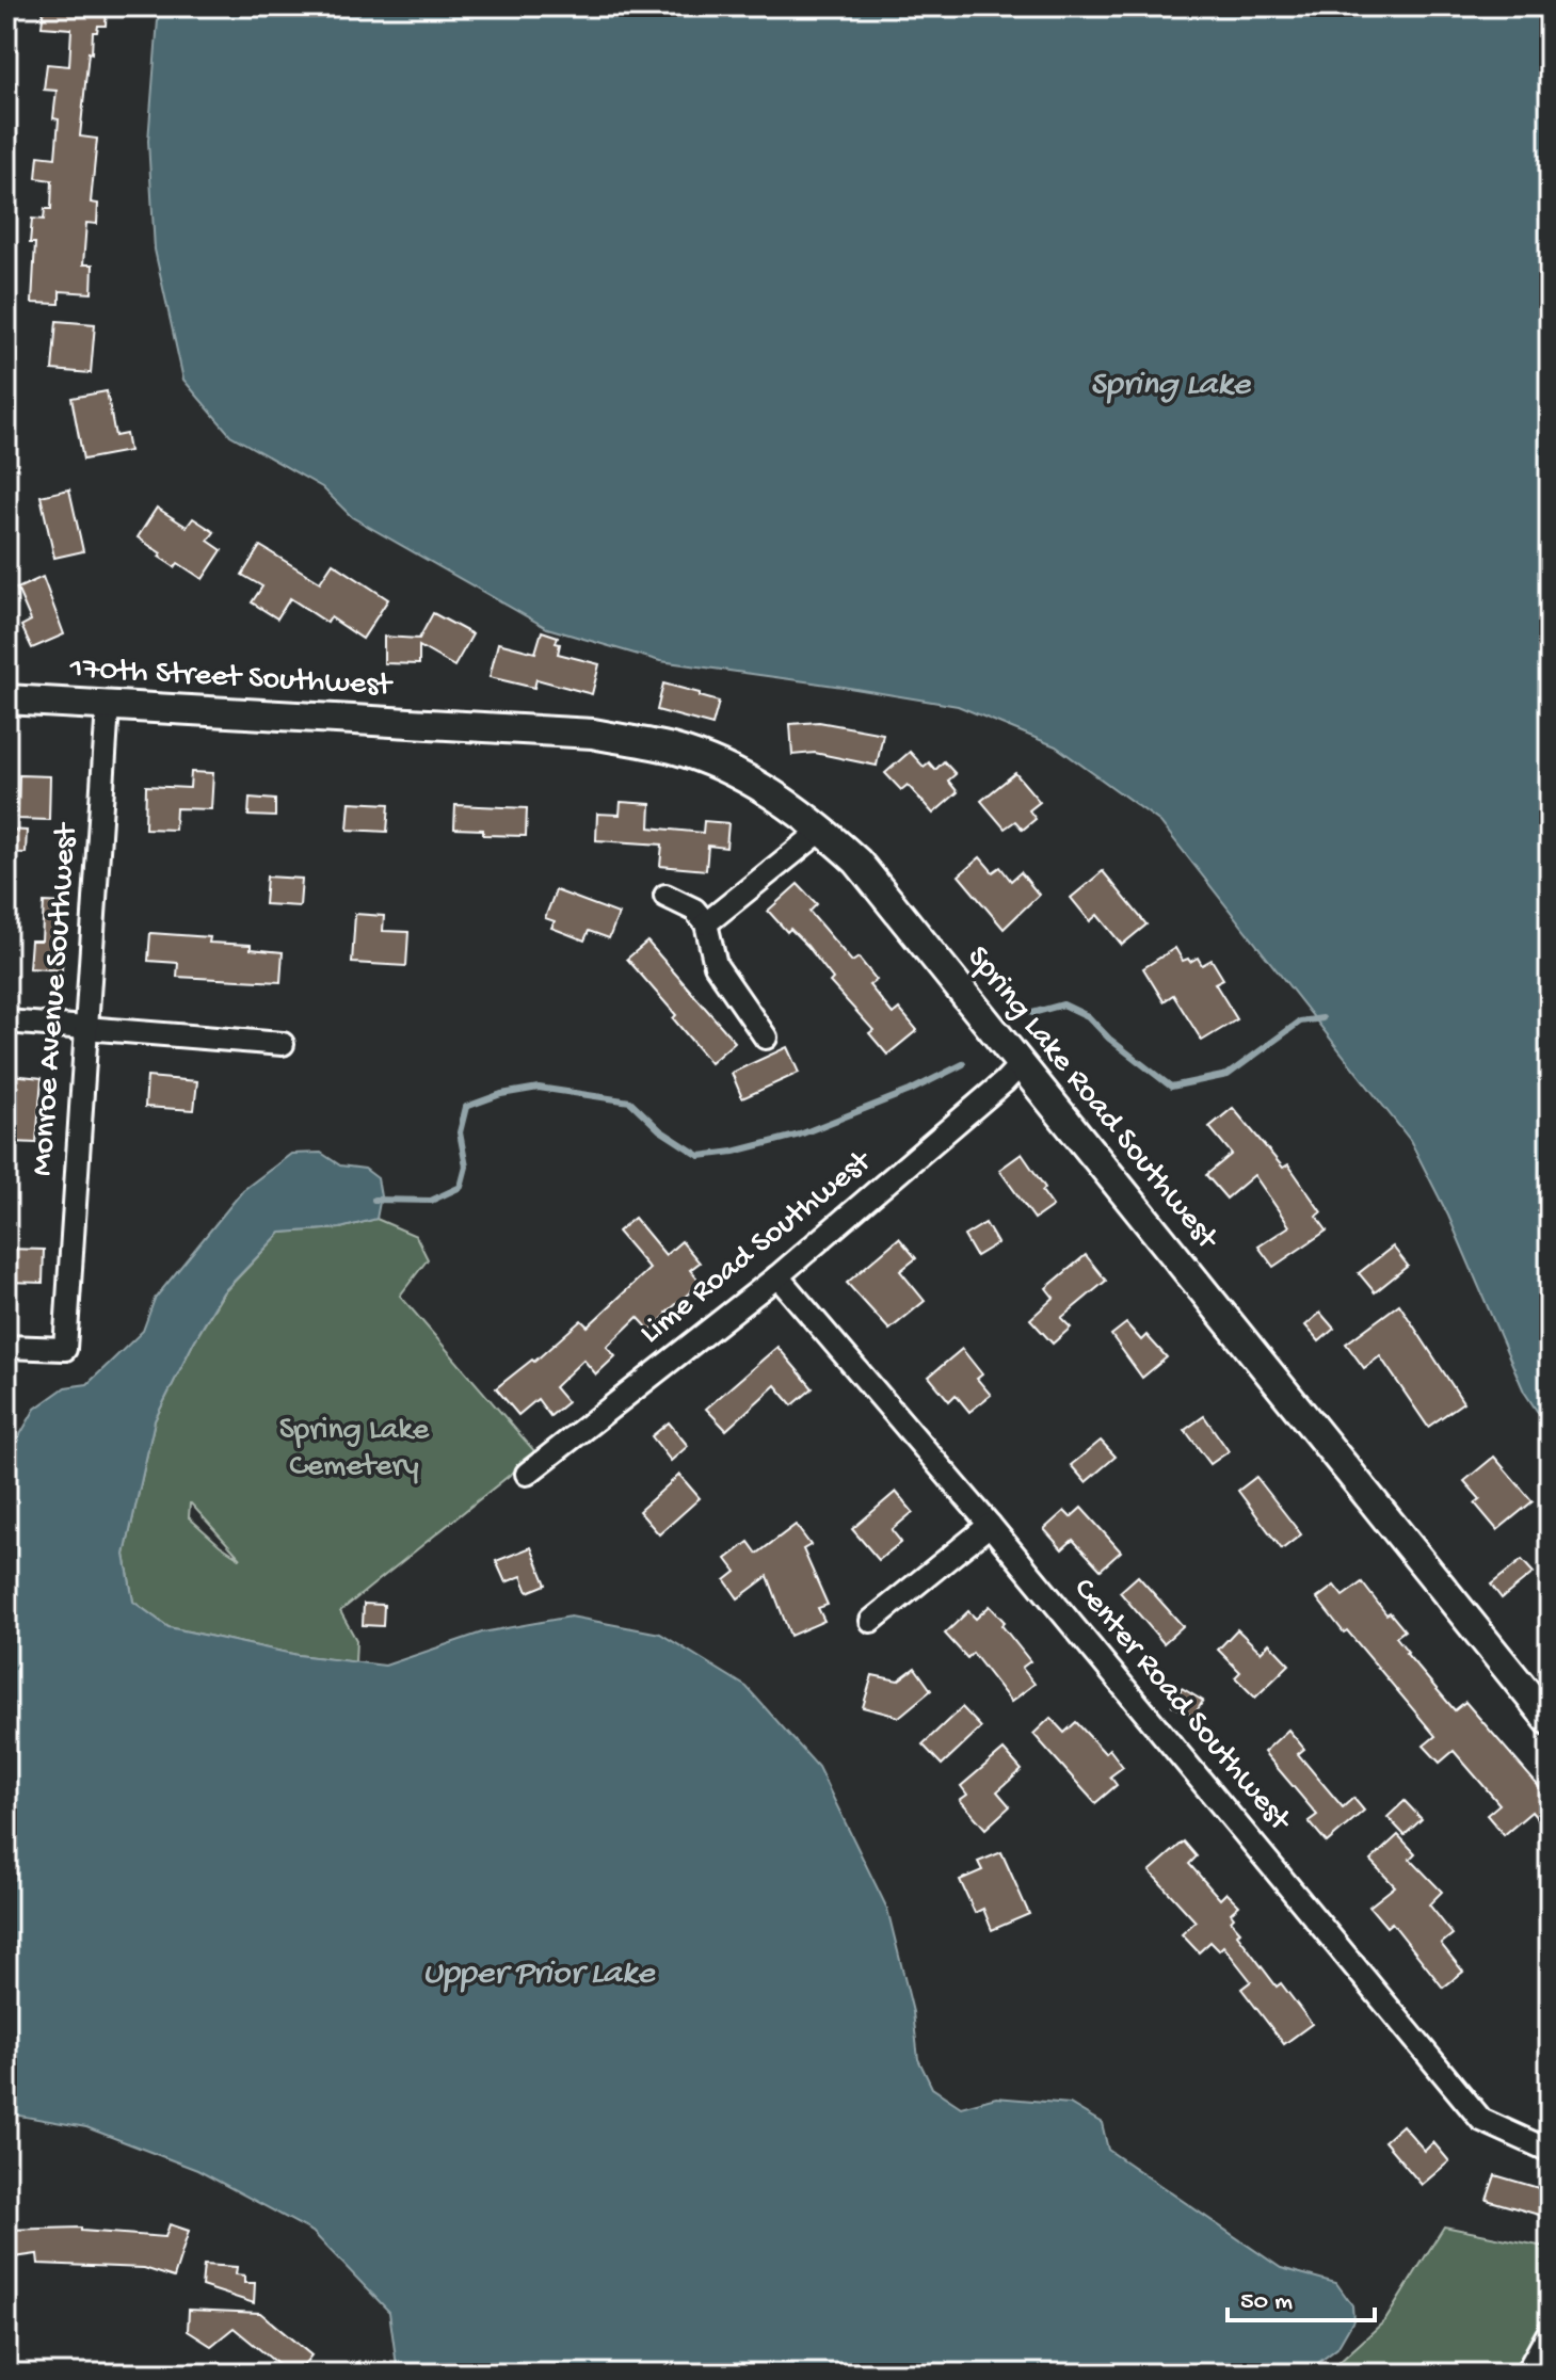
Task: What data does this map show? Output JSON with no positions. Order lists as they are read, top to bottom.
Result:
{
  "streets": {
    "street": [
      "170th Street Southwest",
      "Monroe Avenue Southwest",
      "Spring Lake Road Southwest",
      "Lime Road Southwest",
      "Center Road Southwest"
    ]
  },
  "crossings": [
    ["170th Street Southwest", "Monroe Avenue Southwest"],
    ["170th Street Southwest", "Spring Lake Road Southwest"],
    ["Spring Lake Road Southwest", "Lime Road Southwest"],
    ["Lime Road Southwest", "Center Road Southwest"]
  ],
  "water": ["Spring Lake", "Upper Prior Lake"],
  "parks": ["Spring Lake Cemetery"],
  "scale_bar": "50 m"
}
